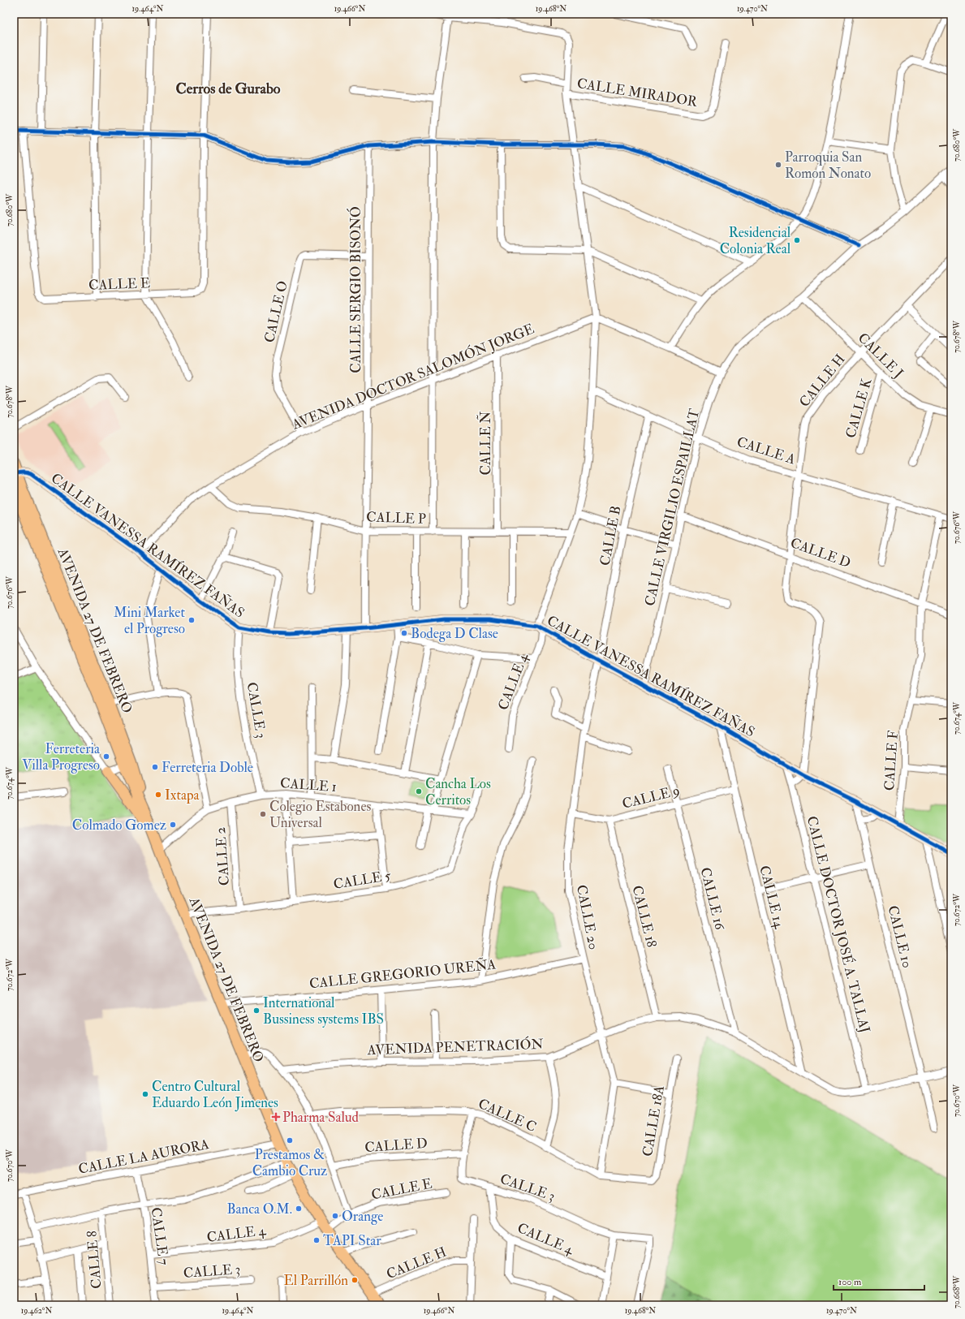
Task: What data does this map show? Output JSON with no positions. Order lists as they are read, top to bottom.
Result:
{
  "streets": {
    "main road": ["AVENIDA 27 DE FEBRERO"],
    "street": [
      "CALLE MIRADOR",
      "CALLE E",
      "CALLE SERGIO BISONÓ",
      "CALLE O",
      "CALLE J",
      "AVENIDA DOCTOR SALOMÓN JORGE",
      "CALLE H",
      "CALLE K",
      "CALLE Ñ",
      "CALLE A",
      "CALLE VIRGILIO ESPAILLAT",
      "CALLE P",
      "CALLE B",
      "CALLE VANESSA RAMÍREZ FAÑAS",
      "CALLE D",
      "CALLE 4",
      "CALLE 3",
      "CALLE F",
      "CALLE 1",
      "CALLE 9",
      "CALLE 2",
      "CALLE 5",
      "CALLE 14",
      "CALLE 16",
      "CALLE 18",
      "CALLE 20",
      "CALLE DOCTOR JOSÉ A. TALLAJ",
      "CALLE 10",
      "CALLE GREGORIO UREÑA",
      "AVENIDA PENETRACIÓN",
      "CALLE C",
      "CALLE 18A",
      "CALLE LA AURORA",
      "CALLE 7",
      "CALLE 8"
    ]
  },
  "crossings": [
    ["CALLE E", "AVENIDA 27 DE FEBRERO"],
    ["CALLE SERGIO BISONÓ", "CALLE O"],
    ["CALLE SERGIO BISONÓ", "AVENIDA DOCTOR SALOMÓN JORGE"],
    ["CALLE SERGIO BISONÓ", "CALLE P"],
    ["CALLE SERGIO BISONÓ", "CALLE VANESSA RAMÍREZ FAÑAS"],
    ["CALLE O", "AVENIDA DOCTOR SALOMÓN JORGE"],
    ["CALLE J", "CALLE H"],
    ["CALLE J", "CALLE K"],
    ["CALLE J", "CALLE VIRGILIO ESPAILLAT"],
    ["AVENIDA DOCTOR SALOMÓN JORGE", "CALLE Ñ"],
    ["AVENIDA DOCTOR SALOMÓN JORGE", "CALLE P"],
    ["AVENIDA DOCTOR SALOMÓN JORGE", "CALLE VANESSA RAMÍREZ FAÑAS"],
    ["CALLE H", "CALLE A"],
    ["CALLE H", "CALLE VANESSA RAMÍREZ FAÑAS"],
    ["CALLE H", "CALLE D"],
    ["CALLE H", "AVENIDA 27 DE FEBRERO"],
    ["CALLE Ñ", "CALLE P"],
    ["CALLE A", "CALLE VIRGILIO ESPAILLAT"],
    ["CALLE A", "CALLE B"],
    ["CALLE VIRGILIO ESPAILLAT", "CALLE VANESSA RAMÍREZ FAÑAS"],
    ["CALLE VIRGILIO ESPAILLAT", "CALLE D"],
    ["CALLE B", "CALLE VANESSA RAMÍREZ FAÑAS"],
    ["CALLE B", "CALLE 20"],
    ["CALLE VANESSA RAMÍREZ FAÑAS", "AVENIDA 27 DE FEBRERO"],
    ["CALLE VANESSA RAMÍREZ FAÑAS", "CALLE 4"],
    ["CALLE VANESSA RAMÍREZ FAÑAS", "CALLE 3"],
    ["CALLE VANESSA RAMÍREZ FAÑAS", "CALLE F"],
    ["CALLE VANESSA RAMÍREZ FAÑAS", "CALLE 14"],
    ["CALLE VANESSA RAMÍREZ FAÑAS", "CALLE 20"],
    ["CALLE VANESSA RAMÍREZ FAÑAS", "CALLE DOCTOR JOSÉ A. TALLAJ"],
    ["CALLE VANESSA RAMÍREZ FAÑAS", "CALLE 10"],
    ["CALLE D", "CALLE 3"],
    ["CALLE D", "CALLE F"],
    ["AVENIDA 27 DE FEBRERO", "CALLE 4"],
    ["AVENIDA 27 DE FEBRERO", "CALLE 1"],
    ["AVENIDA 27 DE FEBRERO", "CALLE 5"],
    ["AVENIDA 27 DE FEBRERO", "CALLE GREGORIO UREÑA"],
    ["AVENIDA 27 DE FEBRERO", "CALLE LA AURORA"],
    ["CALLE 4", "CALLE 3"],
    ["CALLE 4", "CALLE 7"],
    ["CALLE 3", "CALLE 1"],
    ["CALLE 3", "CALLE C"],
    ["CALLE 3", "CALLE 7"],
    ["CALLE 1", "CALLE 2"],
    ["CALLE 1", "CALLE 5"],
    ["CALLE 9", "CALLE 14"],
    ["CALLE 9", "CALLE 16"],
    ["CALLE 9", "CALLE 18"],
    ["CALLE 9", "CALLE 20"],
    ["CALLE 2", "CALLE 5"],
    ["CALLE 14", "AVENIDA PENETRACIÓN"],
    ["CALLE 16", "AVENIDA PENETRACIÓN"],
    ["CALLE 18", "AVENIDA PENETRACIÓN"],
    ["CALLE 20", "CALLE GREGORIO UREÑA"],
    ["CALLE 20", "AVENIDA PENETRACIÓN"],
    ["CALLE 20", "CALLE C"],
    ["CALLE DOCTOR JOSÉ A. TALLAJ", "AVENIDA PENETRACIÓN"],
    ["CALLE 10", "AVENIDA PENETRACIÓN"],
    ["CALLE C", "CALLE 18A"],
    ["CALLE LA AURORA", "CALLE 7"]
  ],
  "districts": ["Cerros de Gurabo"],
  "places": {
    "other": [
      "Parroquia San Romon Nonato",
      "Residencial Colonia Real",
      "Mini Market el Progreso",
      "Bodega D Clase",
      "Ferreteria Villa Progreso",
      "Ferreteria Doble",
      "Cancha Los Cerritos",
      "Ixtapa",
      "Colegio Estabones Universal",
      "Colmado Gomez",
      "International Bussiness systems IBS",
      "Centro Cultural Eduardo León Jimenes",
      "Prestamos & Cambio Cruz",
      "Banca O.M.",
      "Orange",
      "TAPI Star",
      "El Parrillón"
    ],
    "health": ["Pharma Salud"]
  },
  "scale_bar": "100 m",
  "coordinates": [
    "19.464°N",
    "19.466°N",
    "19.468°N",
    "19.470°N",
    "70.680°W",
    "70.678°W",
    "70.676°W",
    "70.674°W",
    "70.672°W",
    "70.670°W",
    "70.668°W",
    "19.462°N"
  ]
}
